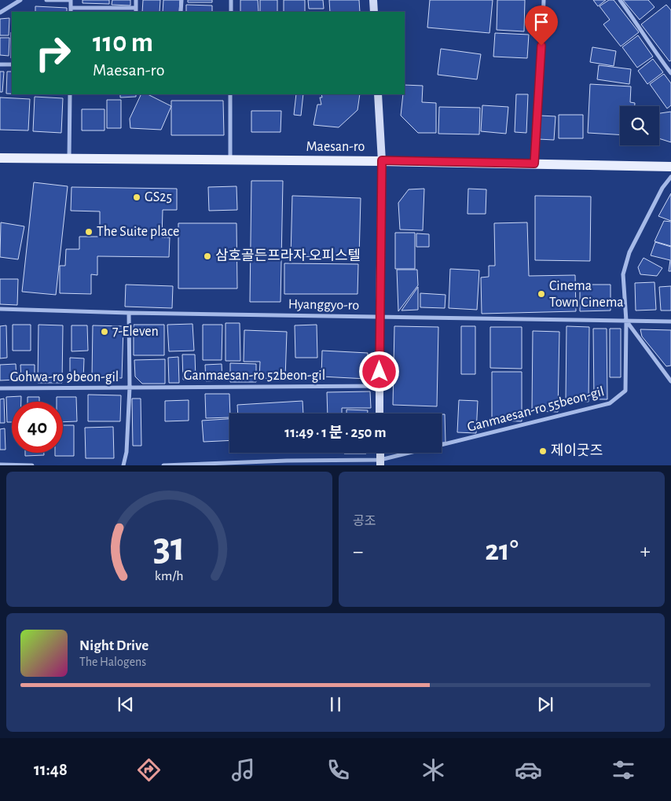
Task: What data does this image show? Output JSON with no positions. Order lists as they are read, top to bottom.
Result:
{
  "streets": {
    "main road": ["Maesan-ro"],
    "street": [
      "Hyanggyo-ro",
      "Ganmaesan-ro 52beon-gil",
      "Gohwa-ro 9beon-gil",
      "Ganmaesan-ro 55beon-gil"
    ]
  },
  "crossings": [
    ["Hyanggyo-ro", "Ganmaesan-ro 55beon-gil"],
    ["Ganmaesan-ro 52beon-gil", "Gohwa-ro 9beon-gil"]
  ],
  "places": [
    "GS25",
    "The Suite place",
    "삼호골든프라자 오피스텔",
    "Cinema Town Cinema",
    "7-Eleven",
    "제이굿즈"
  ],
  "page": {
    "turn": ["110 m", "Maesan-ro"],
    "limit": "40",
    "trip": "11:49 · 1 분 · 250 m",
    "tile": "공조",
    "heat": ["−", "21°", "+"],
    "song": ["Night Drive", "The Halogens"],
    "tabs": "11:48",
    "gauge": ["31", "km/h"]
  }
}
